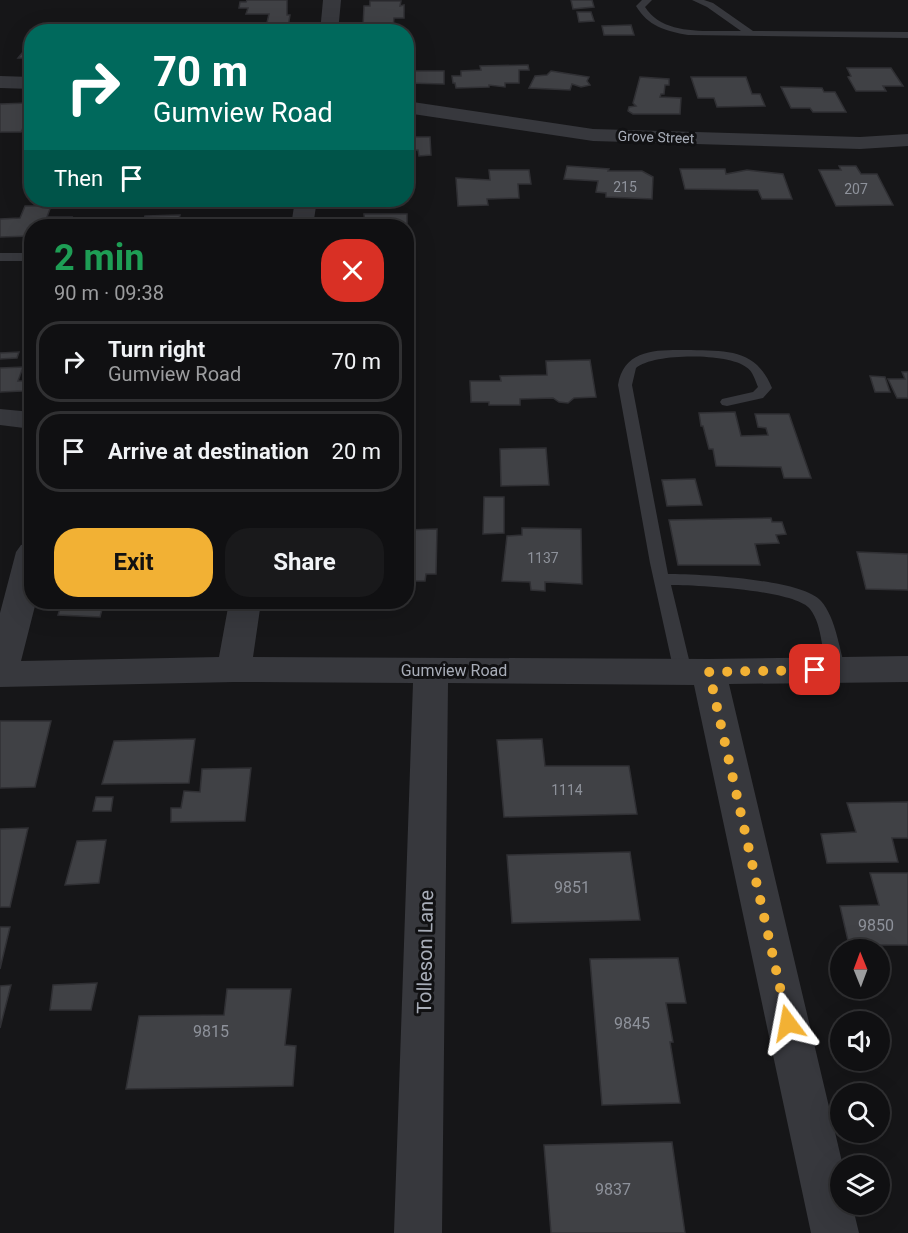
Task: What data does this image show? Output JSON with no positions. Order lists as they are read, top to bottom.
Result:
{
  "streets": {
    "street": ["Grove Street", "Gumview Road", "Tolleson Lane"]
  },
  "crossings": [
    ["Gumview Road", "Tolleson Lane"]
  ],
  "house_numbers": [
    "215",
    "207",
    "1137",
    "1114",
    "9851",
    "9850",
    "9845",
    "9815",
    "9837"
  ],
  "north": "top",
  "page": {
    "turn": ["70 m", "Gumview Road"],
    "then": "Then",
    "heading": ["2 min", "90 m · 09:38"],
    "list": [
      {
        "name": "Turn right",
        "note": "Gumview Road",
        "value": "70 m"
      },
      {
        "name": "Arrive at destination",
        "value": "20 m"
      }
    ],
    "buttons": ["Exit", "Share"]
  }
}
